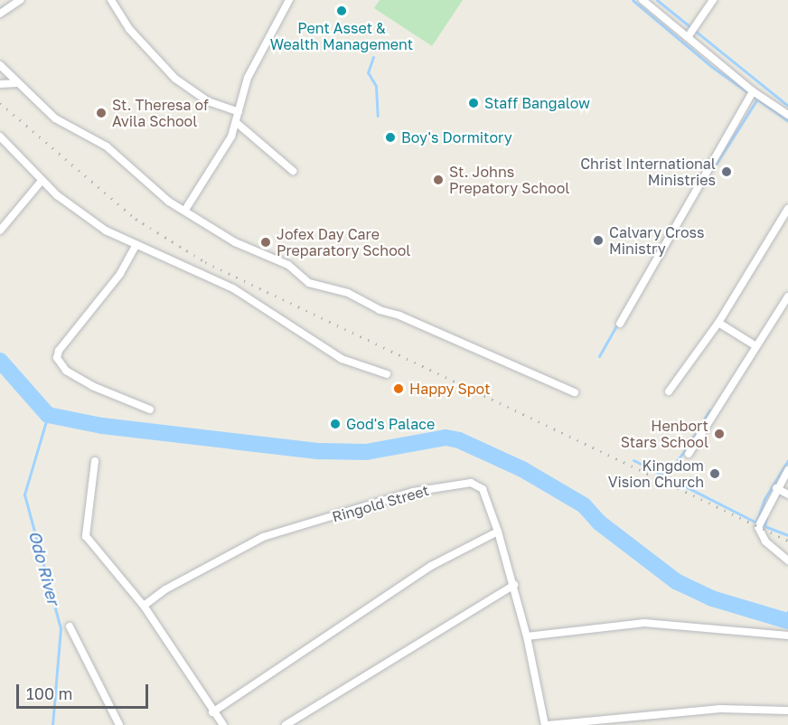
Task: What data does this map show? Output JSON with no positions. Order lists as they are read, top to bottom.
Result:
{
  "streets": {
    "street": ["Ringold Street"]
  },
  "water": ["Odo River"],
  "places": [
    "Pent Asset & Wealth Management",
    "Staff Bangalow",
    "St. Theresa of Avila School",
    "Boy's Dormitory",
    "Christ International Ministries",
    "St. Johns Prepatory School",
    "Calvary Cross Ministry",
    "Jofex Day Care Preparatory School",
    "Happy Spot",
    "God's Palace",
    "Henbort Stars School",
    "Kingdom Vision Church"
  ],
  "scale_bar": "100 m"
}
